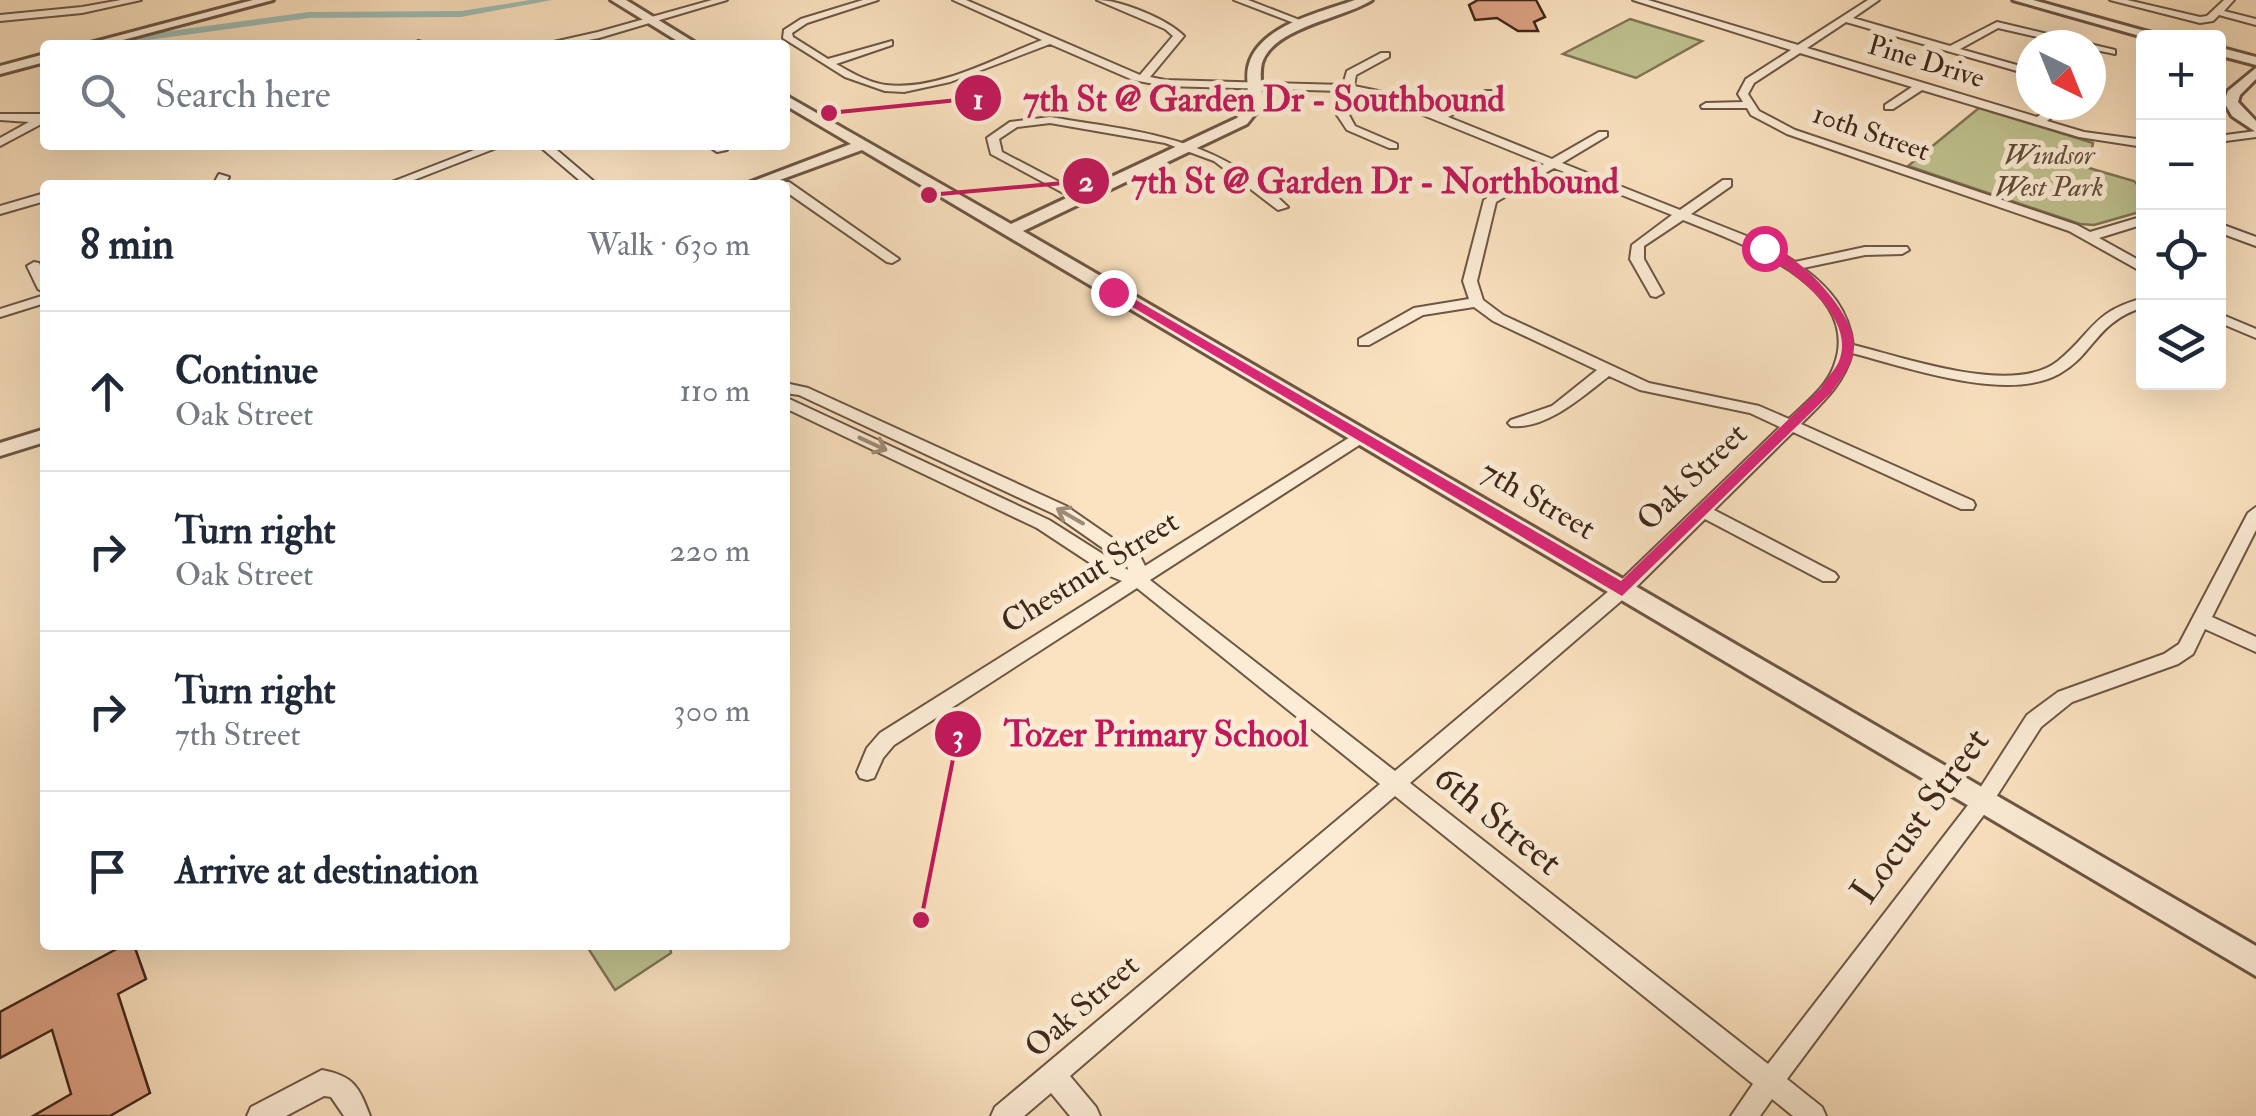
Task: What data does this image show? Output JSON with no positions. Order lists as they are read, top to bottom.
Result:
{
  "streets": {
    "street": [
      "Pine Drive",
      "10th Street",
      "Oak Street",
      "7th Street",
      "Chestnut Street",
      "Locust Street",
      "6th Street"
    ]
  },
  "crossings": [
    ["Oak Street", "7th Street"],
    ["Oak Street", "6th Street"],
    ["7th Street", "Chestnut Street"],
    ["7th Street", "Locust Street"],
    ["Chestnut Street", "6th Street"],
    ["Locust Street", "6th Street"]
  ],
  "parks": ["Windsor West Park"],
  "places": ["7th St @ Garden Dr - Southbound", "7th St @ Garden Dr - Northbound", "Tozer Primary School"],
  "north": "bottom right",
  "page": {
    "map_buttons": ["+", "−"],
    "search": "Search here",
    "heading": ["8 min", "Walk · 630 m"],
    "list": [
      ["Continue", "Oak Street", "110 m"],
      ["Turn right", "Oak Street", "220 m"],
      ["Turn right", "7th Street", "300 m"],
      "Arrive at destination"
    ]
  }
}
